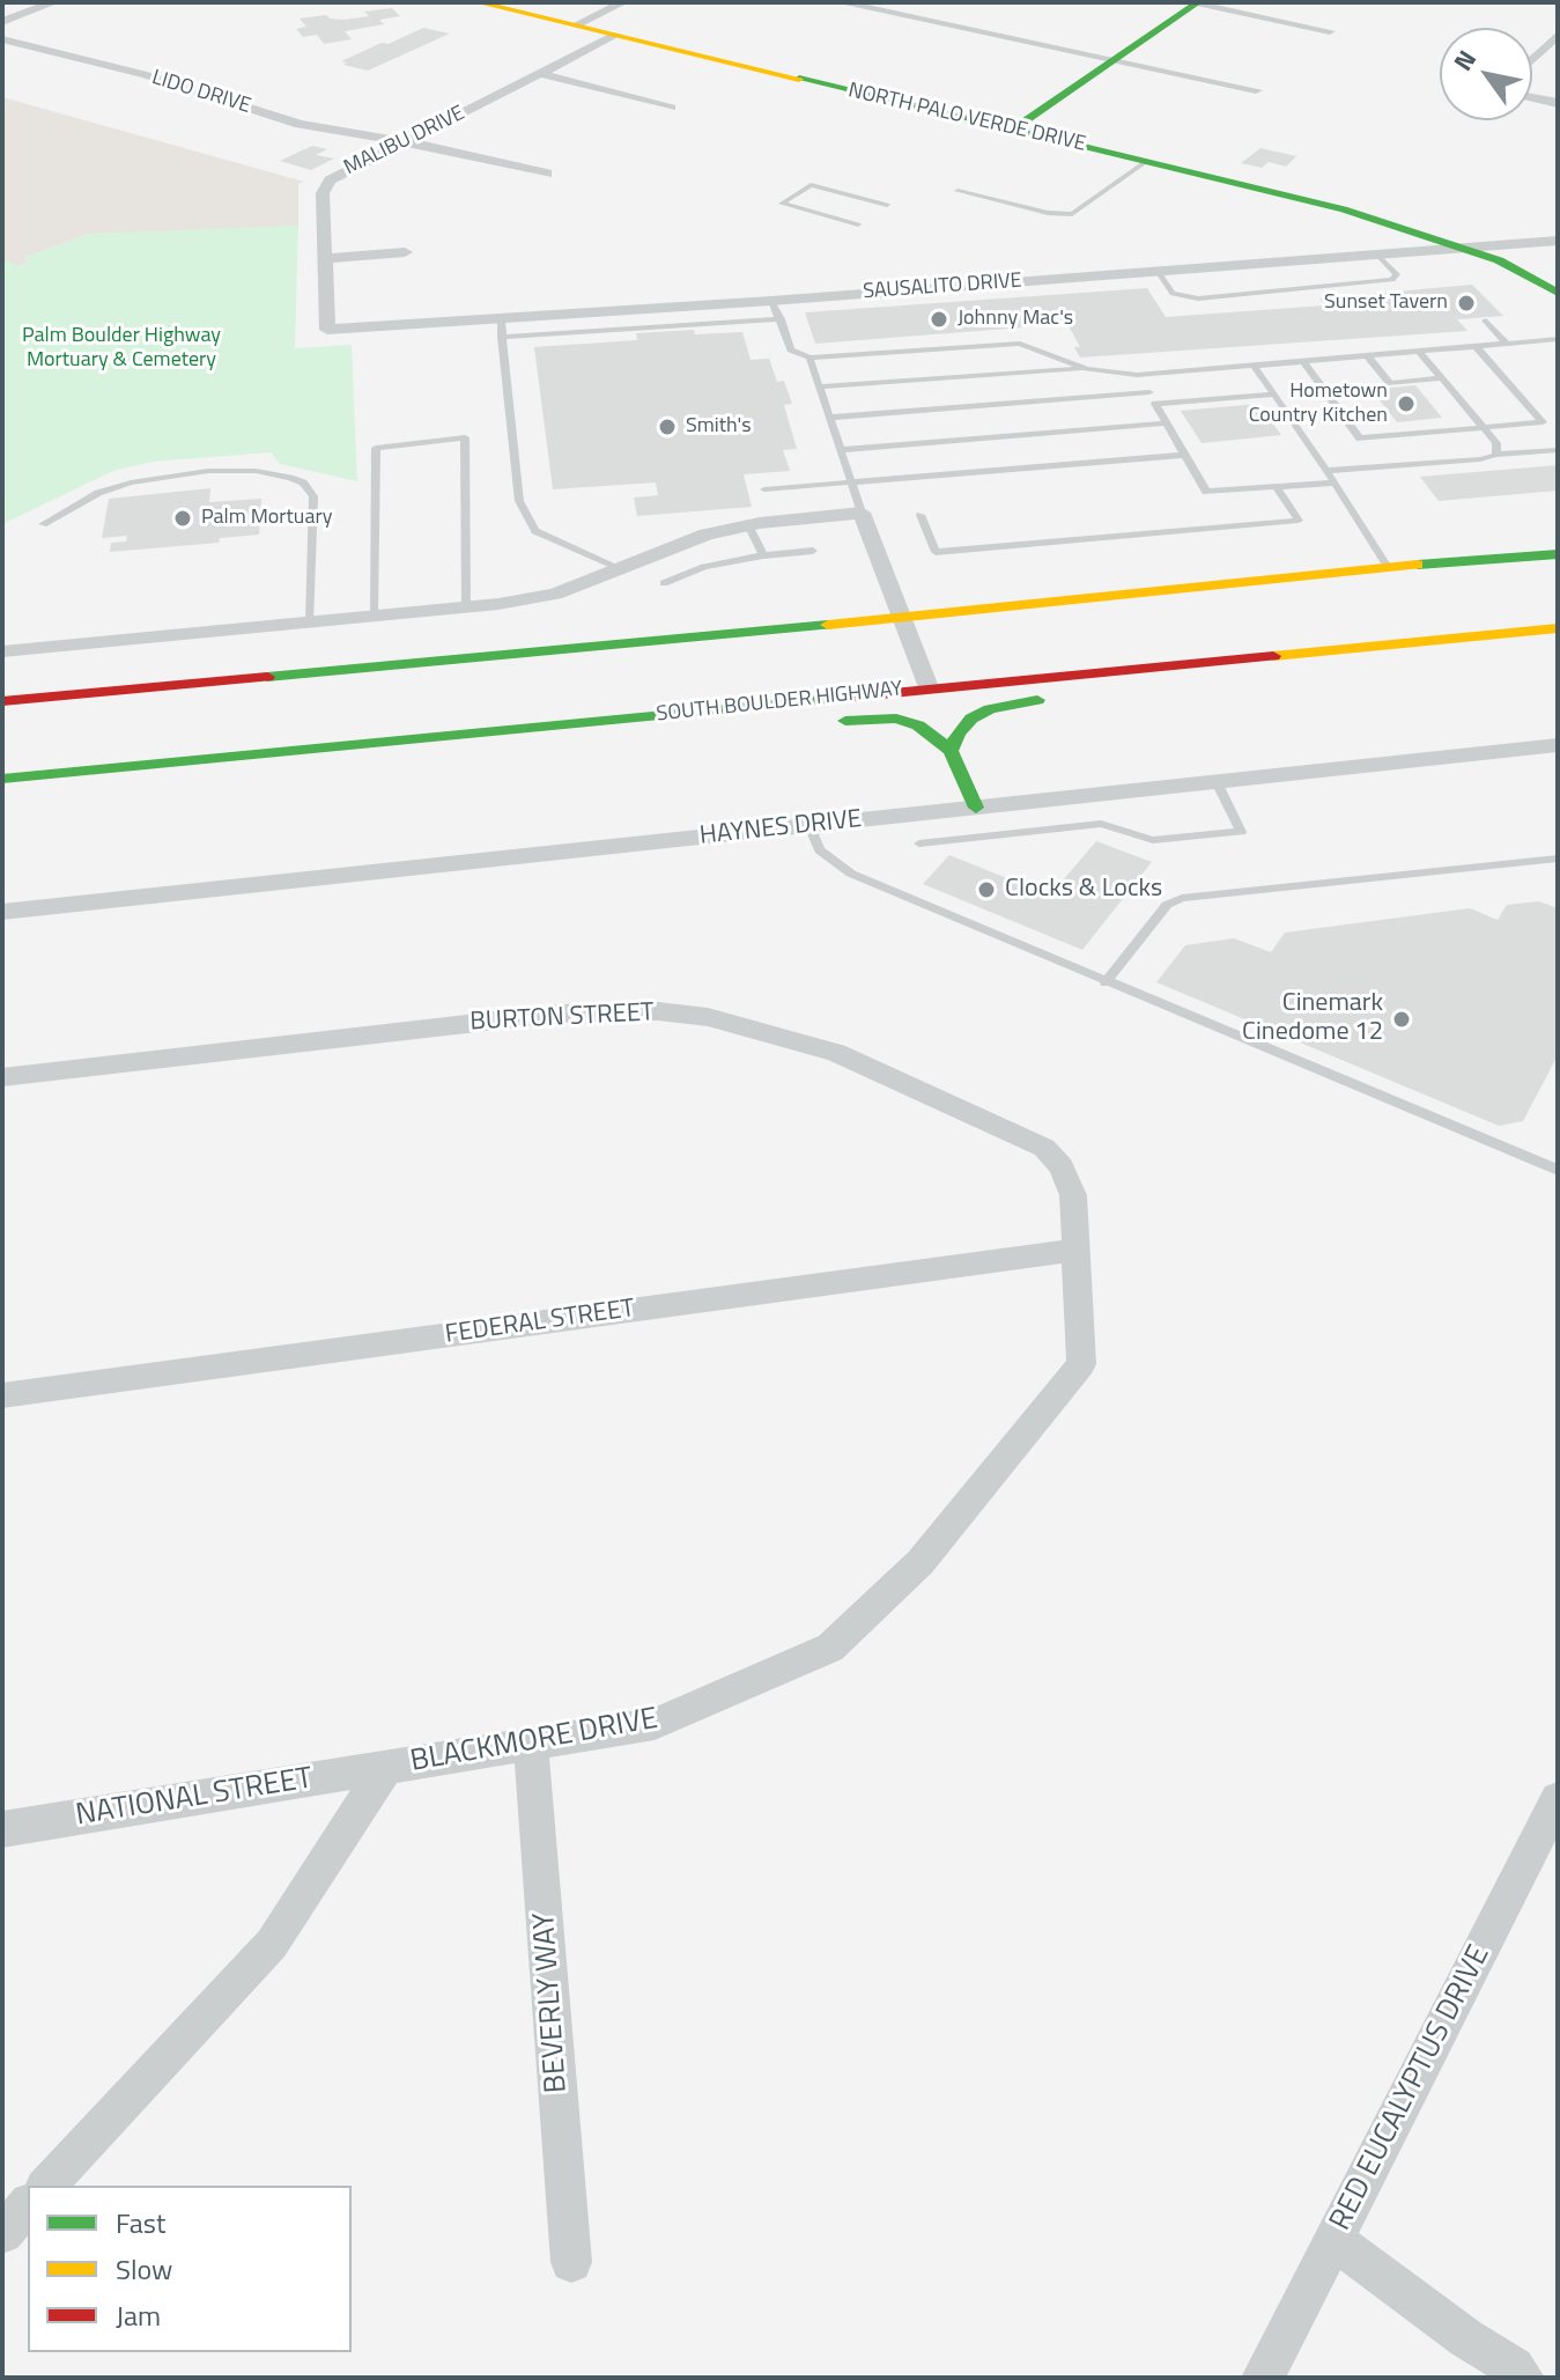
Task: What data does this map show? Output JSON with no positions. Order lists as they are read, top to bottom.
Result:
{
  "streets": {
    "main road": ["NORTH PALO VERDE DRIVE", "SOUTH BOULDER HIGHWAY"],
    "street": [
      "LIDO DRIVE",
      "MALIBU DRIVE",
      "SAUSALITO DRIVE",
      "HAYNES DRIVE",
      "BURTON STREET",
      "FEDERAL STREET",
      "BLACKMORE DRIVE",
      "NATIONAL STREET",
      "BEVERLY WAY",
      "RED EUCALYPTUS DRIVE"
    ]
  },
  "crossings": [
    ["LIDO DRIVE", "MALIBU DRIVE"],
    ["NORTH PALO VERDE DRIVE", "MALIBU DRIVE"],
    ["NORTH PALO VERDE DRIVE", "SAUSALITO DRIVE"],
    ["MALIBU DRIVE", "SAUSALITO DRIVE"],
    ["BURTON STREET", "FEDERAL STREET"],
    ["BURTON STREET", "BLACKMORE DRIVE"],
    ["FEDERAL STREET", "BLACKMORE DRIVE"],
    ["BLACKMORE DRIVE", "NATIONAL STREET"],
    ["BLACKMORE DRIVE", "BEVERLY WAY"]
  ],
  "parks": ["Palm Boulder Highway Mortuary & Cemetery"],
  "places": [
    "Sunset Tavern",
    "Johnny Mac's",
    "Hometown Country Kitchen",
    "Smith's",
    "Palm Mortuary",
    "Clocks & Locks",
    "Cinemark Cinedome 12"
  ],
  "legend": ["Fast", "Slow", "Jam"],
  "north": "top left"
}
